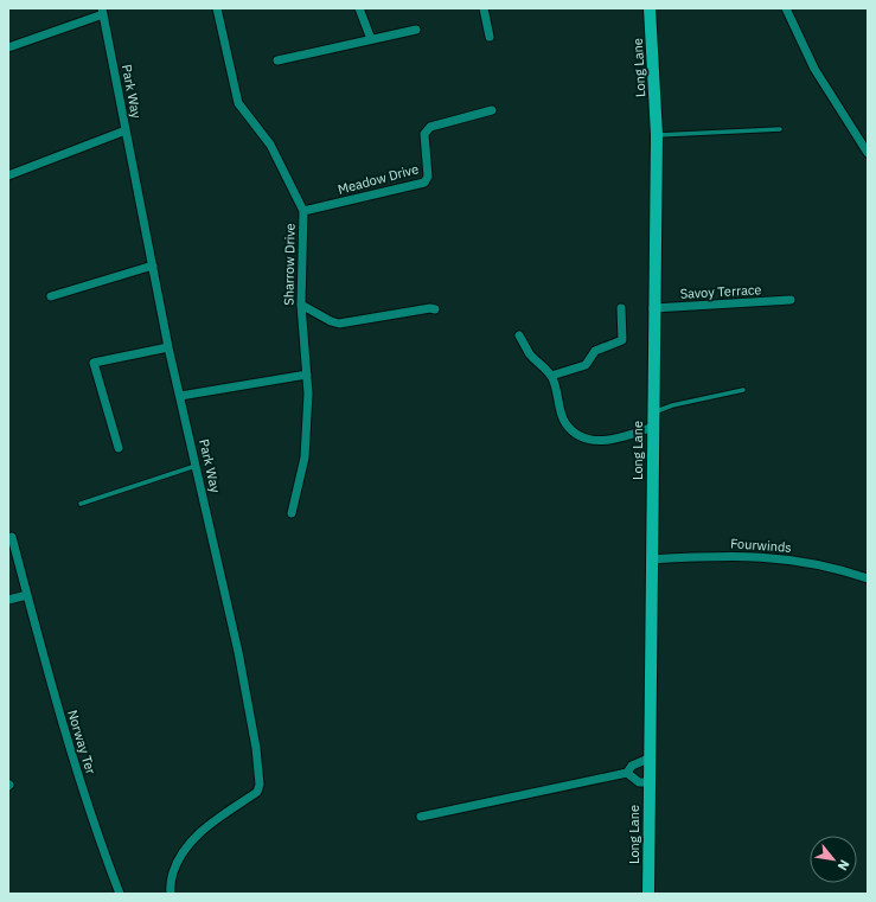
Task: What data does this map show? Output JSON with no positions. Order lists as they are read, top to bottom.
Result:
{
  "streets": {
    "main road": ["Long Lane"],
    "street": [
      "Park Way",
      "Meadow Drive",
      "Sharrow Drive",
      "Savoy Terrace",
      "Fourwinds",
      "Norway Ter"
    ]
  },
  "crossings": [
    ["Long Lane", "Savoy Terrace"],
    ["Long Lane", "Fourwinds"],
    ["Meadow Drive", "Sharrow Drive"]
  ],
  "north": "bottom right"
}
